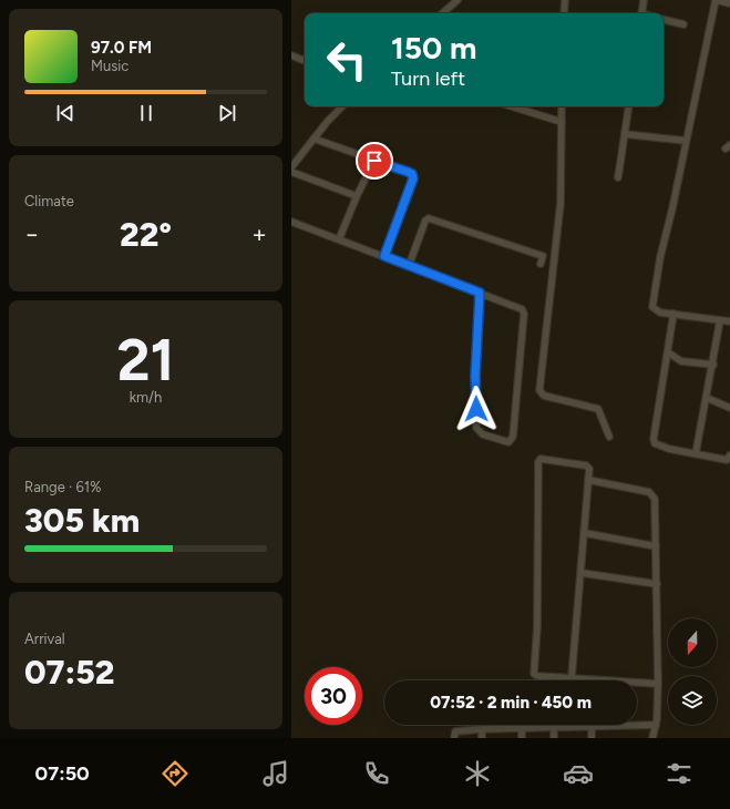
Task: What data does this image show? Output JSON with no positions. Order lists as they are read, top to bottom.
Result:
{
  "north": "bottom",
  "page": {
    "turn": ["150 m", "Turn left"],
    "song": ["97.0 FM", "Music"],
    "tile": [
      "Climate",
      ["21", "km/h"],
      ["Range · 61%", "305 km"],
      ["Arrival", "07:52"]
    ],
    "heat": ["−", "22°", "+"],
    "limit": "30",
    "trip": "07:52 · 2 min · 450 m",
    "tabs": "07:50"
  }
}
